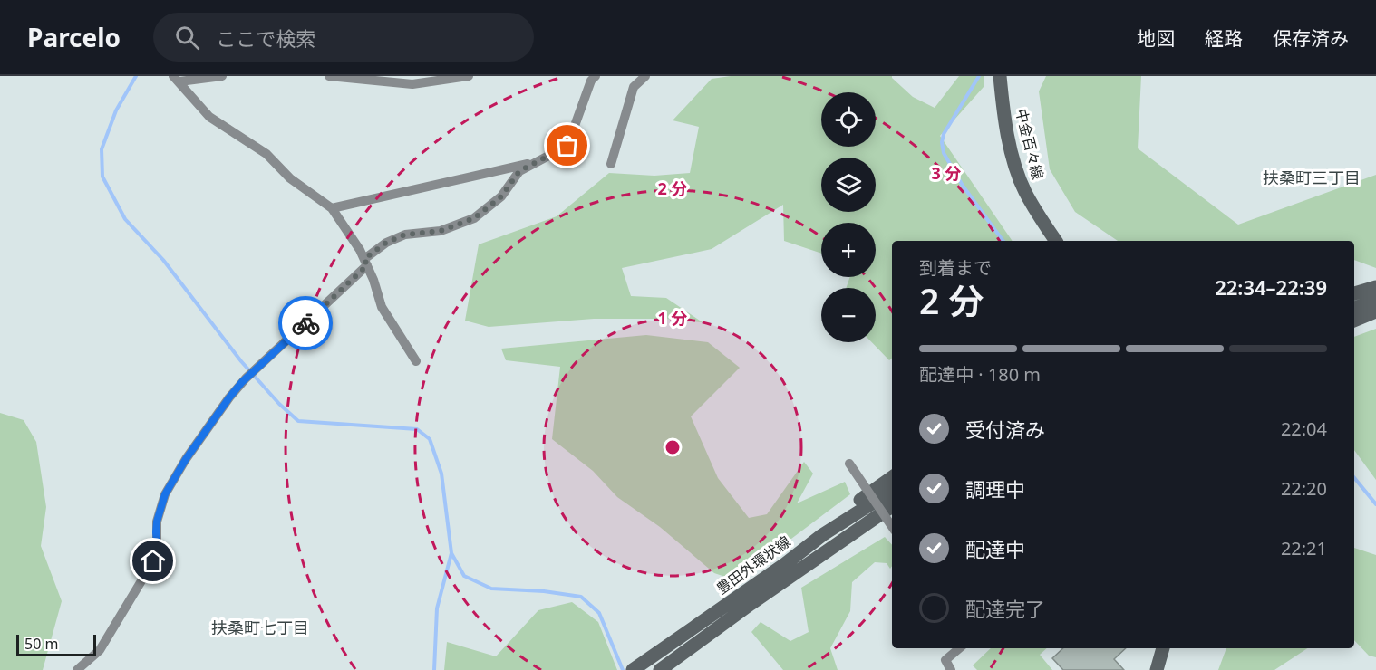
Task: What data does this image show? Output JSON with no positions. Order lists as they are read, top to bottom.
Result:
{
  "streets": {
    "street": ["中金百々線", "豊田外環状線"]
  },
  "districts": ["扶桑町三丁目", "扶桑町七丁目"],
  "scale_bar": "50 m",
  "page": {
    "header": "Parcelo",
    "search": "ここで検索",
    "nav": ["地図", "経路", "保存済み"],
    "map_buttons": ["+", "−"],
    "heading": ["2 分", "到着まで", "22:34–22:39"],
    "bar": "配達中 · 180 m",
    "list": [
      ["受付済み", "22:04"],
      ["調理中", "22:20"],
      ["配達中", "22:21"],
      "配達完了"
    ],
    "scale": "50 m"
  },
  "rings": ["3 分", "2 分", "1 分"]
}
